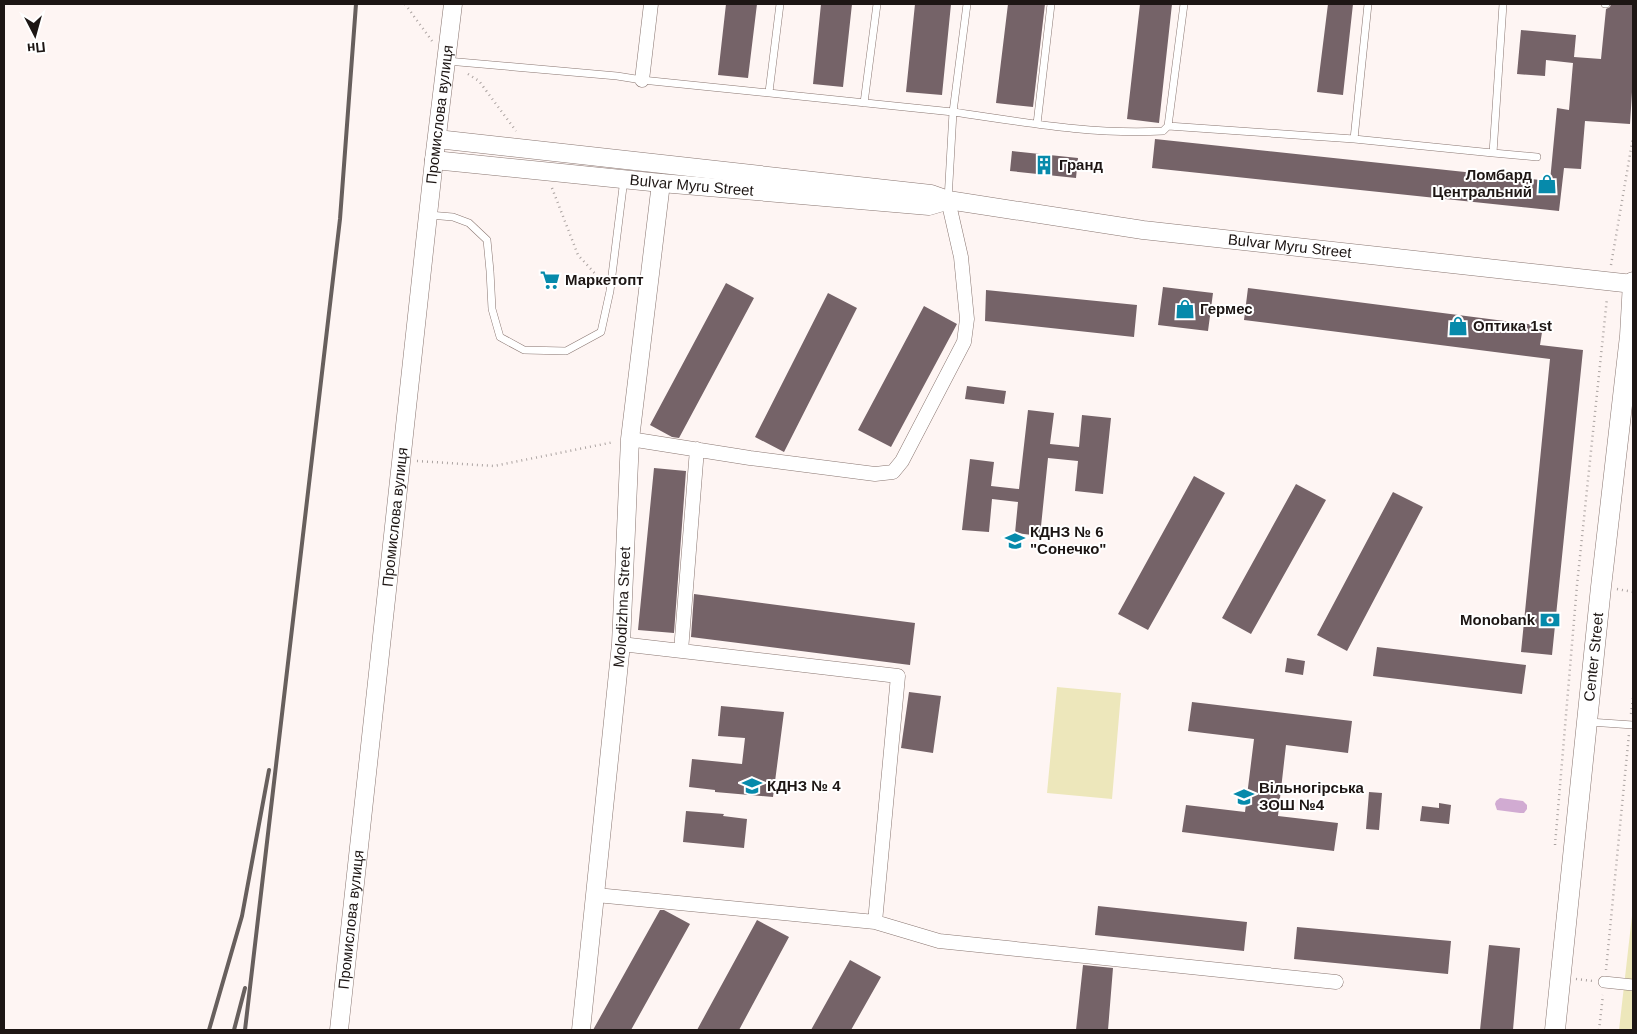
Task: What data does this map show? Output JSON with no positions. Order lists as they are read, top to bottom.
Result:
{
  "streets": {
    "main road": ["Center Street"],
    "street": ["Промислова вулиця", "Bulvar Myru Street", "Molodizhna Street"]
  },
  "crossings": [
    ["Промислова вулиця", "Bulvar Myru Street"],
    ["Bulvar Myru Street", "Molodizhna Street"],
    ["Bulvar Myru Street", "Center Street"]
  ],
  "places": {
    "building": ["Гранд"],
    "shop": ["Ломбард Центральний", "Гермес", "Оптика 1st"],
    "supermarket": ["Маркетопт"],
    "school or university": ["КДНЗ № 6 \"Сонечко\"", "КДНЗ № 4", "Вільногірська ЗОШ №4"],
    "bank": ["Monobank"]
  },
  "north": "bottom"
}
